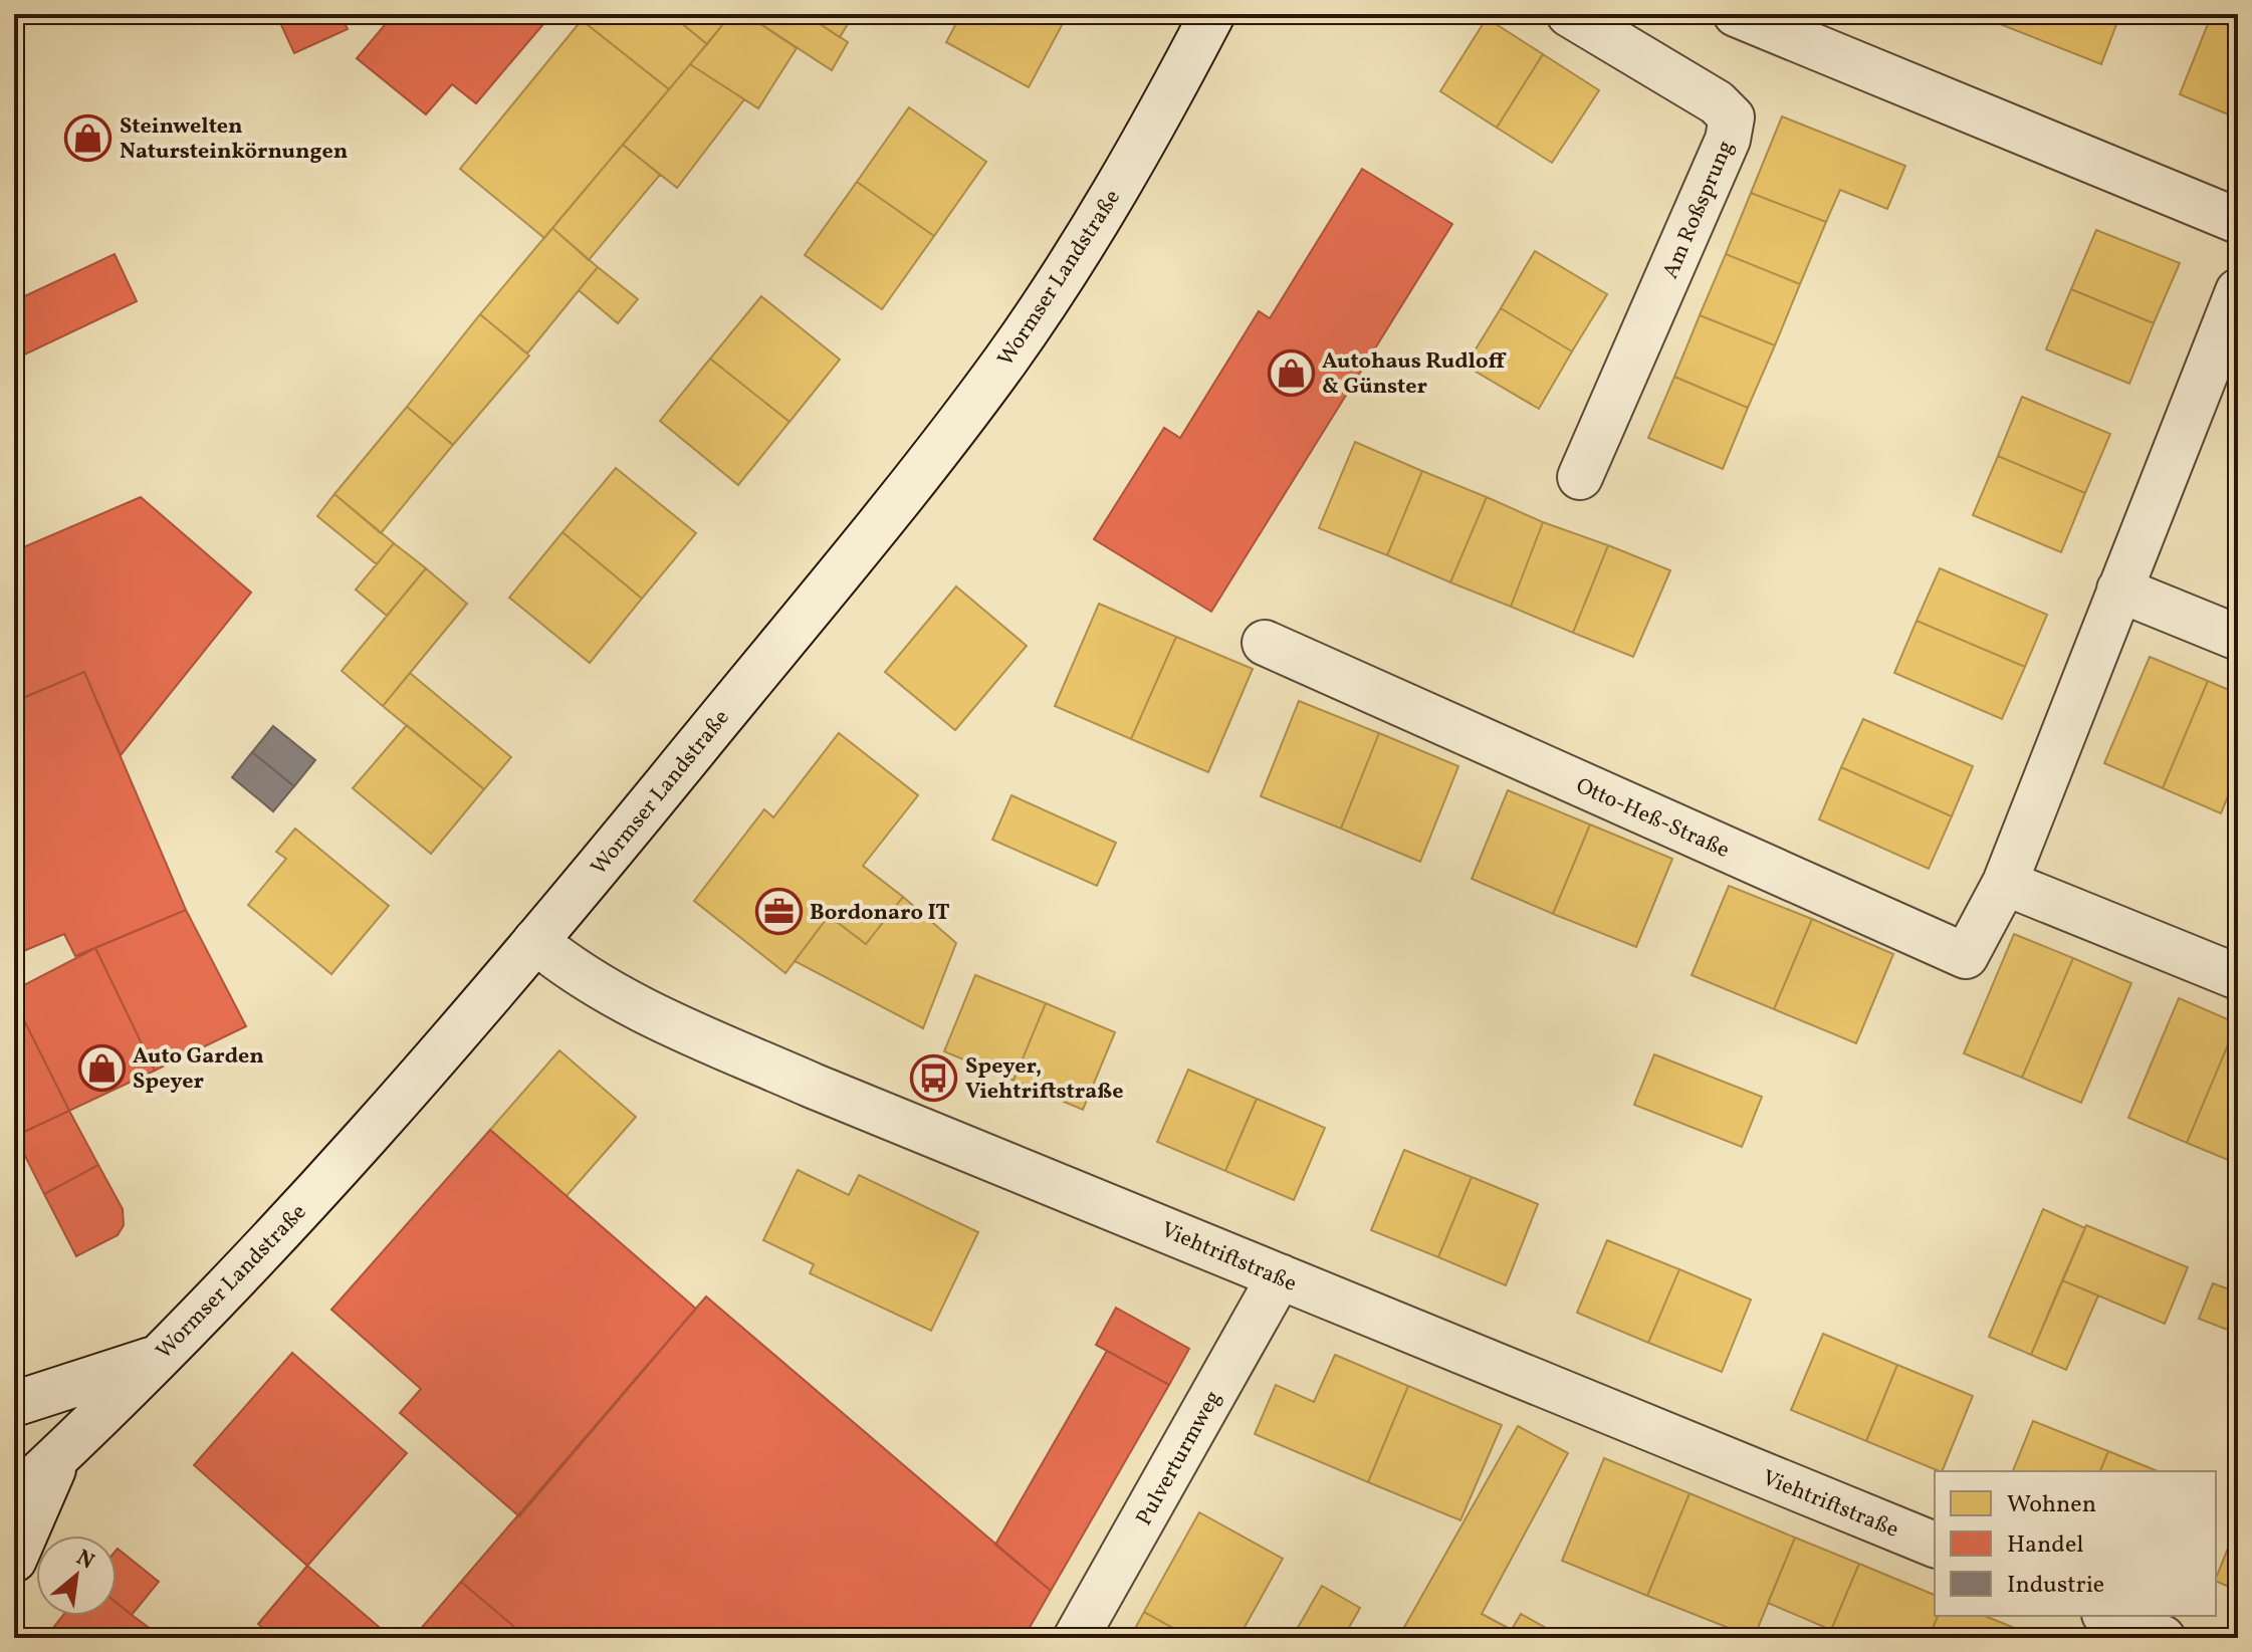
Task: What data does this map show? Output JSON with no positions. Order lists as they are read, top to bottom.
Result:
{
  "streets": {
    "street": [
      "Am Roßsprung",
      "Wormser Landstraße",
      "Otto-Heß-Straße",
      "Viehtriftstraße",
      "Pulverturmweg"
    ]
  },
  "crossings": [
    ["Wormser Landstraße", "Viehtriftstraße"],
    ["Viehtriftstraße", "Pulverturmweg"]
  ],
  "places": {
    "shop": ["Steinwelten Natursteinkörnungen", "Autohaus Rudloff & Günster", "Auto Garden Speyer"],
    "office": ["Bordonaro IT"],
    "bus stop": ["Speyer, Viehtriftstraße"]
  },
  "legend": ["Wohnen", "Handel", "Industrie"],
  "north": "top right"
}
